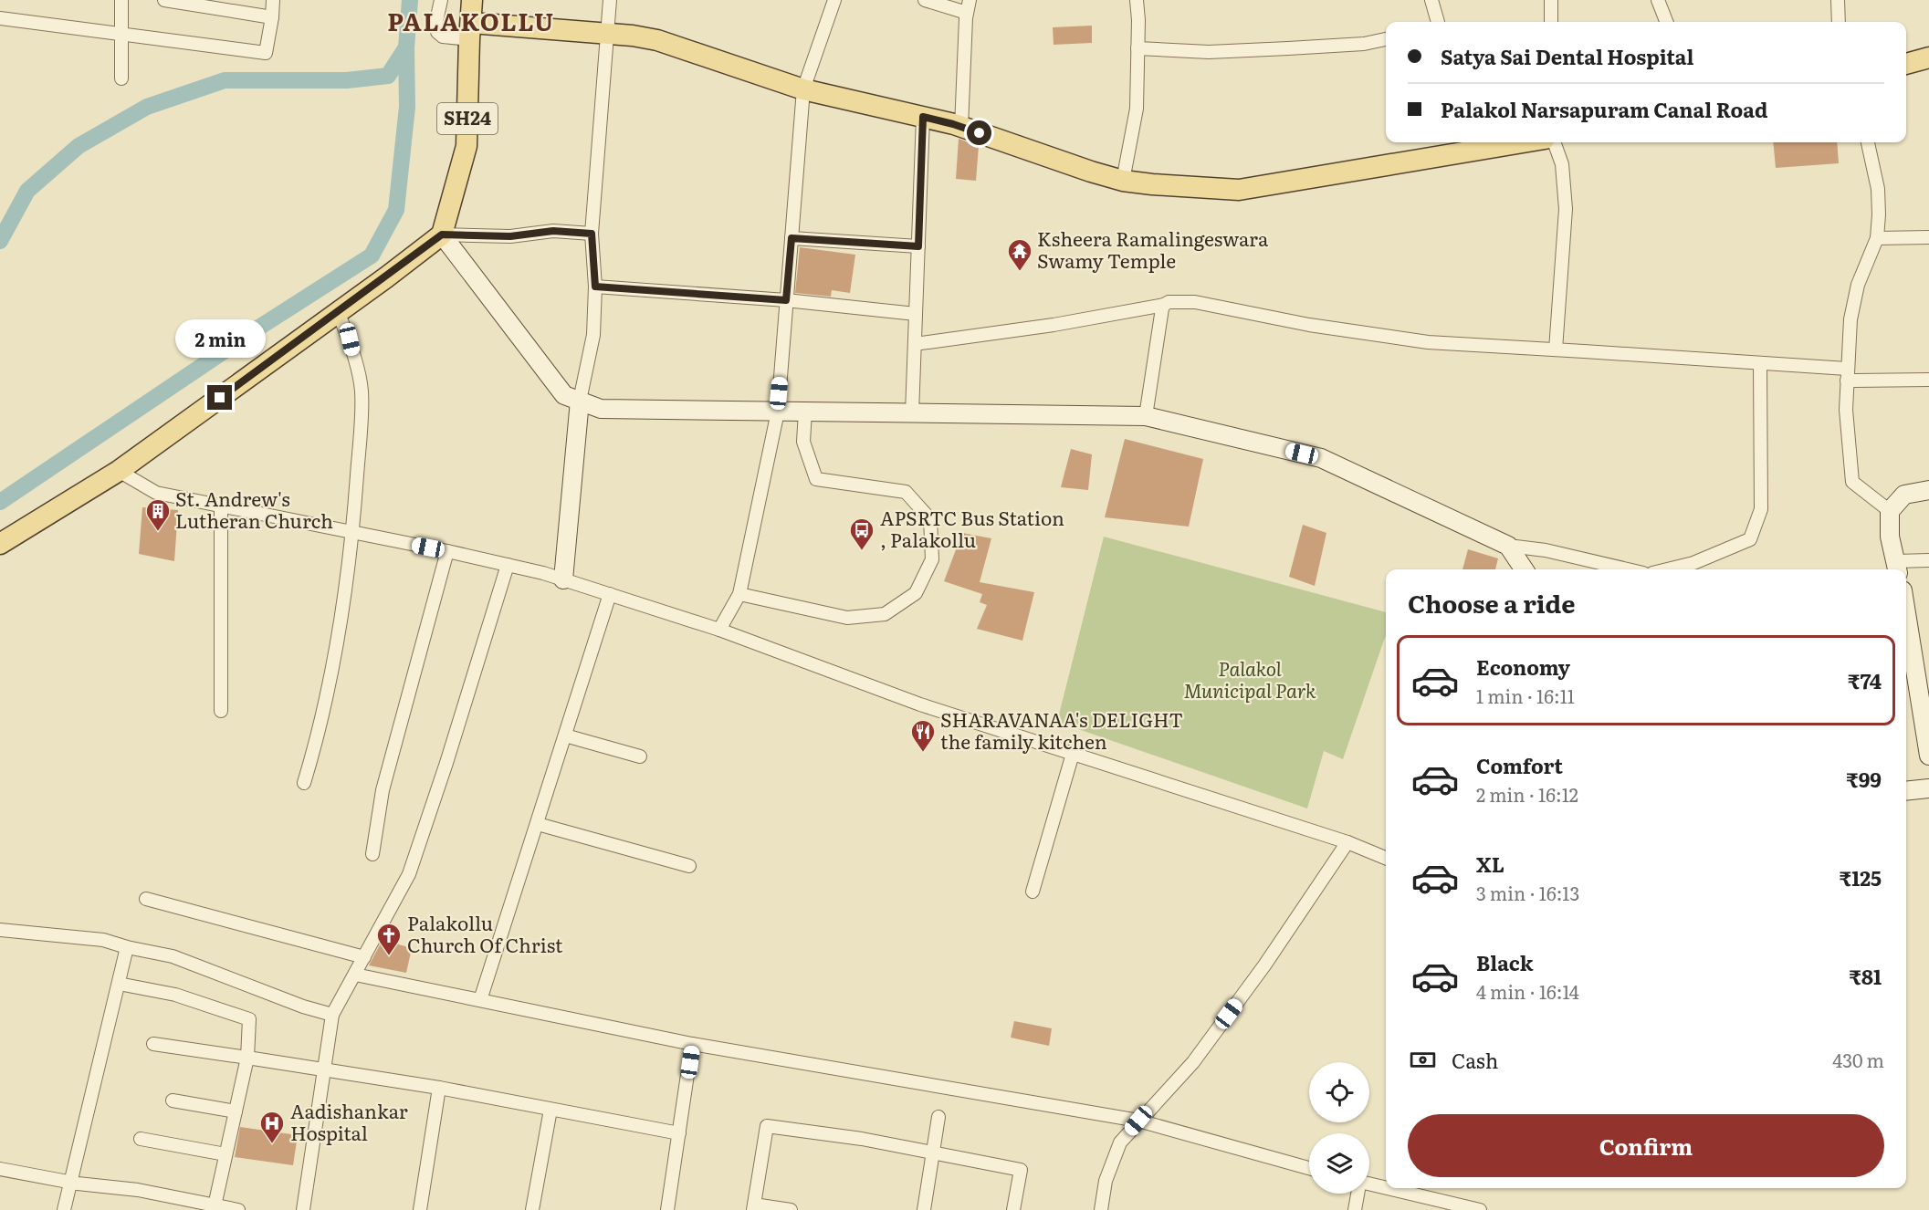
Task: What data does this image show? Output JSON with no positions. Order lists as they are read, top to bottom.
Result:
{
  "streets": {
    "main road": ["SH24"]
  },
  "districts": ["PALAKOLLU"],
  "parks": ["Palakol Municipal Park"],
  "places": {
    "temple": ["Ksheera Ramalingeswara Swamy Temple"],
    "building": ["St. Andrew's Lutheran Church"],
    "bus stop": ["APSRTC Bus Station , Palakollu"],
    "restaurant": ["SHARAVANAA's DELIGHT the family kitchen"],
    "church": ["Palakollu Church Of Christ"],
    "hospital": ["Aadishankar Hospital"]
  },
  "page": {
    "banner": ["Satya Sai Dental Hospital", "Palakol Narsapuram Canal Road"],
    "bubble": "2 min",
    "heading": "Choose a ride",
    "list": [
      {
        "name": "Economy",
        "note": "1 min · 16:11",
        "value": "₹74"
      },
      {
        "name": "Comfort",
        "note": "2 min · 16:12",
        "value": "₹99"
      },
      {
        "name": "XL",
        "note": "3 min · 16:13",
        "value": "₹125"
      },
      {
        "name": "Black",
        "note": "4 min · 16:14",
        "value": "₹81"
      }
    ],
    "pay": ["Cash", "430 m"],
    "buttons": "Confirm"
  }
}
